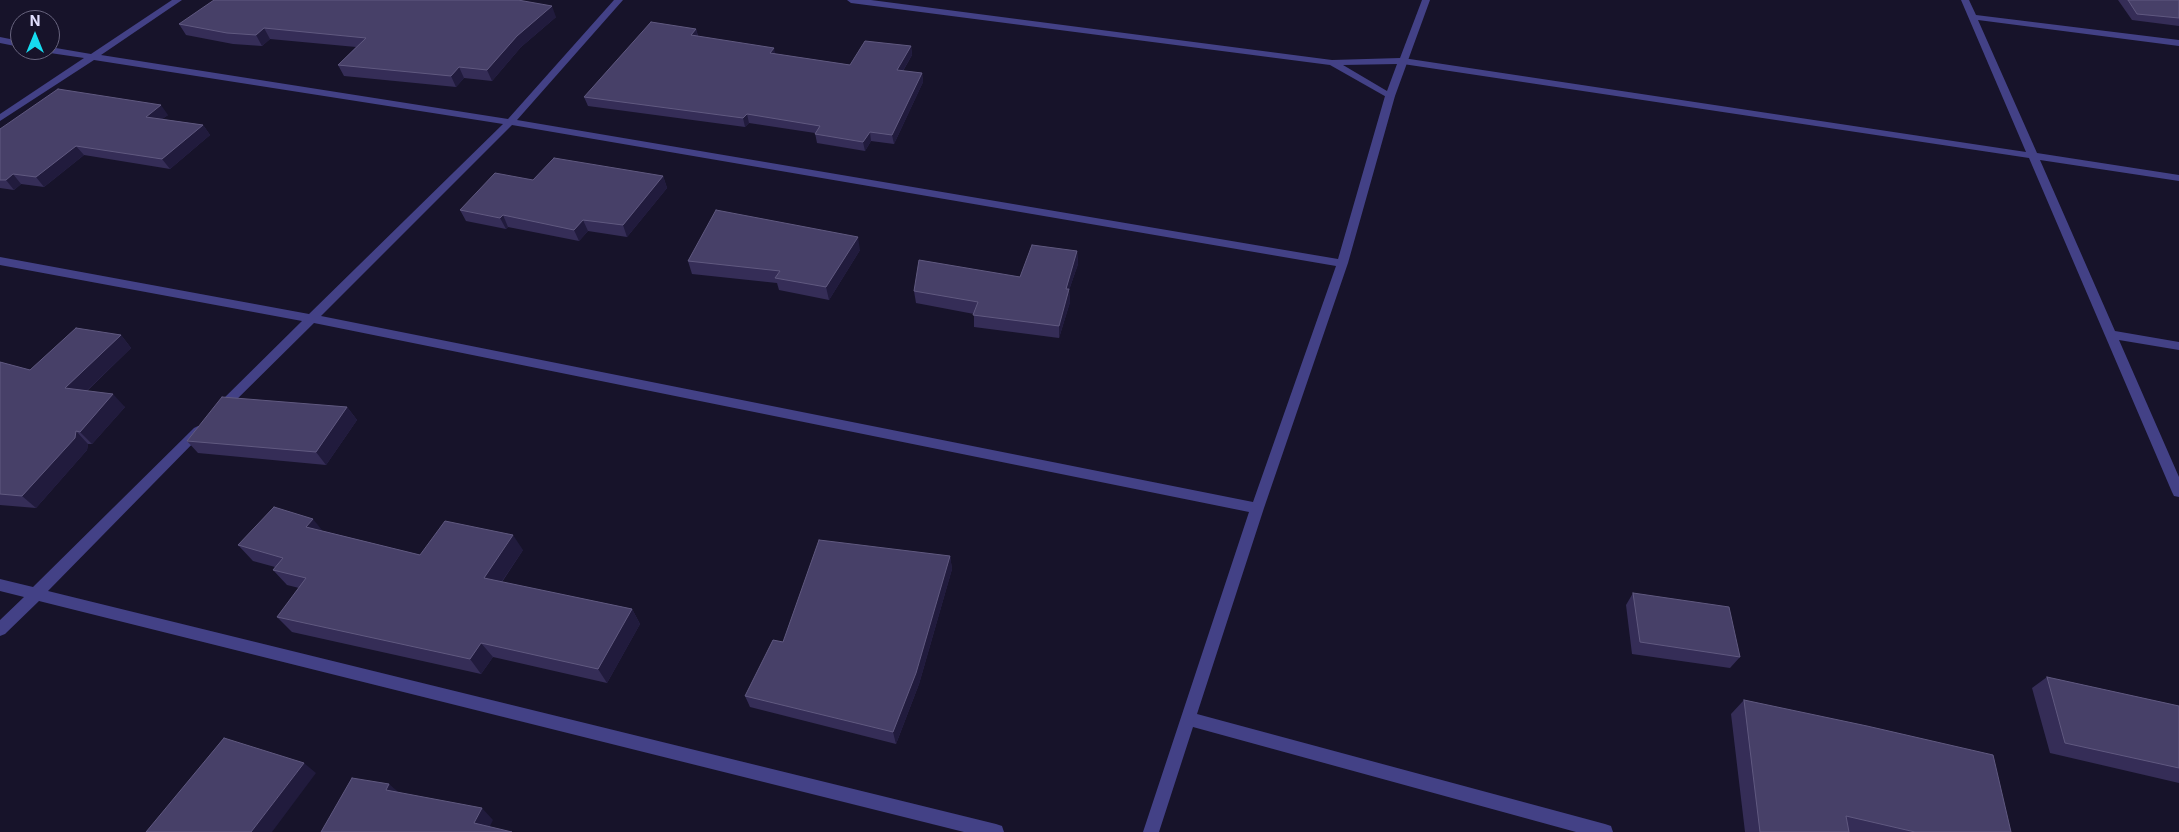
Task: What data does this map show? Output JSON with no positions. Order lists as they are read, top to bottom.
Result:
{
  "north": "top"
}
